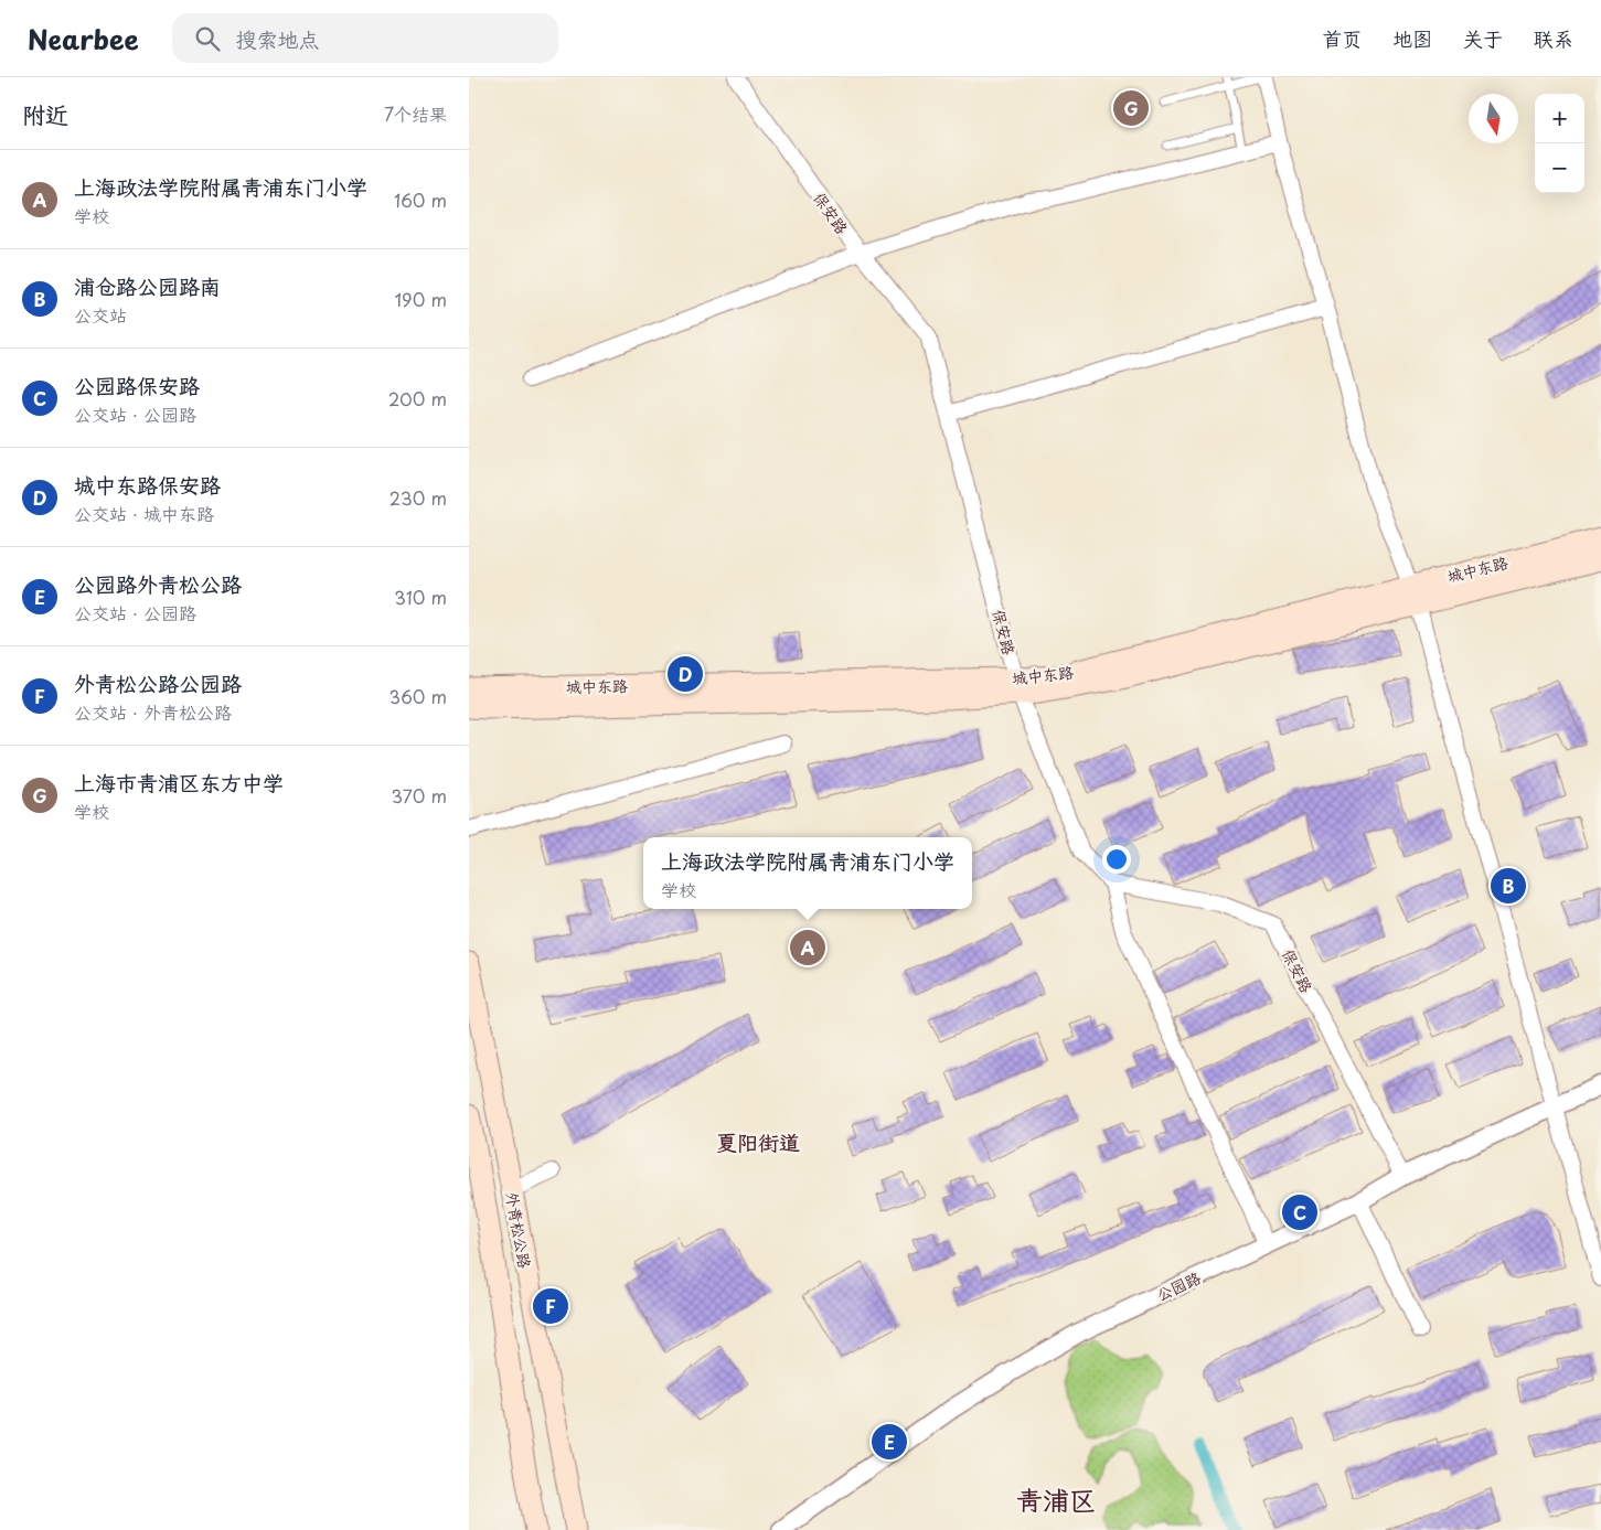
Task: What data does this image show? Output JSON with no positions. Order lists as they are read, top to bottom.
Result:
{
  "streets": {
    "main road": ["城中东路", "外青松公路"],
    "street": ["保安路", "公园路"]
  },
  "crossings": [
    ["保安路", "城中东路"],
    ["保安路", "公园路"]
  ],
  "districts": ["夏阳街道", "青浦区"],
  "north": "bottom",
  "page": {
    "header": "Nearbee",
    "search": "搜索地点",
    "nav": [
      "首页",
      "地图",
      "关于",
      "联系"
    ],
    "heading": ["附近", "7个结果"],
    "pins": [
      "G",
      "D",
      "B",
      "A",
      "C",
      "F",
      "E"
    ],
    "map_buttons": ["+", "−"],
    "list": [
      {
        "mark": "A",
        "name": "上海政法学院附属青浦东门小学",
        "note": "学校",
        "value": "160 m"
      },
      {
        "mark": "B",
        "name": "浦仓路公园路南",
        "note": "公交站",
        "value": "190 m"
      },
      {
        "mark": "C",
        "name": "公园路保安路",
        "note": "公交站 · 公园路",
        "value": "200 m"
      },
      {
        "mark": "D",
        "name": "城中东路保安路",
        "note": "公交站 · 城中东路",
        "value": "230 m"
      },
      {
        "mark": "E",
        "name": "公园路外青松公路",
        "note": "公交站 · 公园路",
        "value": "310 m"
      },
      {
        "mark": "F",
        "name": "外青松公路公园路",
        "note": "公交站 · 外青松公路",
        "value": "360 m"
      },
      {
        "mark": "G",
        "name": "上海市青浦区东方中学",
        "note": "学校",
        "value": "370 m"
      }
    ],
    "popup": ["上海政法学院附属青浦东门小学", "学校"]
  }
}
